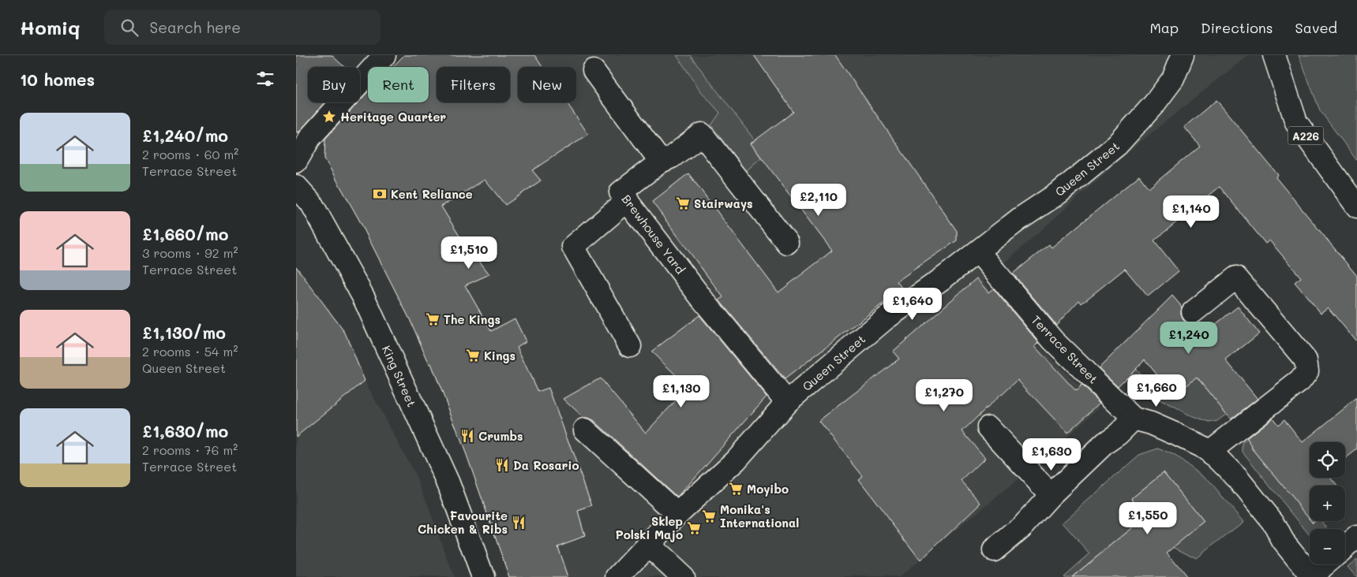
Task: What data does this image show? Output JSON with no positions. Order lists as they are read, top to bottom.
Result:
{
  "streets": {
    "street": [
      "A226",
      "Queen Street",
      "Brewhouse Yard",
      "Terrace Street",
      "King Street"
    ]
  },
  "crossings": [
    ["Queen Street", "Brewhouse Yard"],
    ["Queen Street", "Terrace Street"]
  ],
  "places": {
    "place": ["Heritage Quarter"],
    "bank": ["Kent Reliance"],
    "supermarket": [
      "Stairways",
      "The Kings",
      "Kings",
      "Moyibo",
      "Monika's International",
      "Sklep Polski Majo"
    ],
    "restaurant": ["Crumbs", "Da Rosario", "Favourite Chicken & Ribs"]
  },
  "page": {
    "header": "Homiq",
    "search": "Search here",
    "nav": ["Map", "Directions", "Saved"],
    "heading": "10 homes",
    "chip": [
      "Buy",
      "Rent",
      "Filters",
      "New"
    ],
    "list": [
      {
        "name": "£1,240/mo",
        "note": "2 rooms · 60 m² · Terrace Street"
      },
      {
        "name": "£1,660/mo",
        "note": "3 rooms · 92 m² · Terrace Street"
      },
      {
        "name": "£1,130/mo",
        "note": "2 rooms · 54 m² · Queen Street"
      },
      {
        "name": "£1,630/mo",
        "note": "2 rooms · 76 m² · Terrace Street"
      }
    ],
    "price": [
      "£2,110",
      "£1,140",
      "£1,510",
      "£1,640",
      "£1,240",
      "£1,660",
      "£1,130",
      "£1,270",
      "£1,630",
      "£1,550"
    ],
    "map_buttons": ["+", "−"]
  }
}
